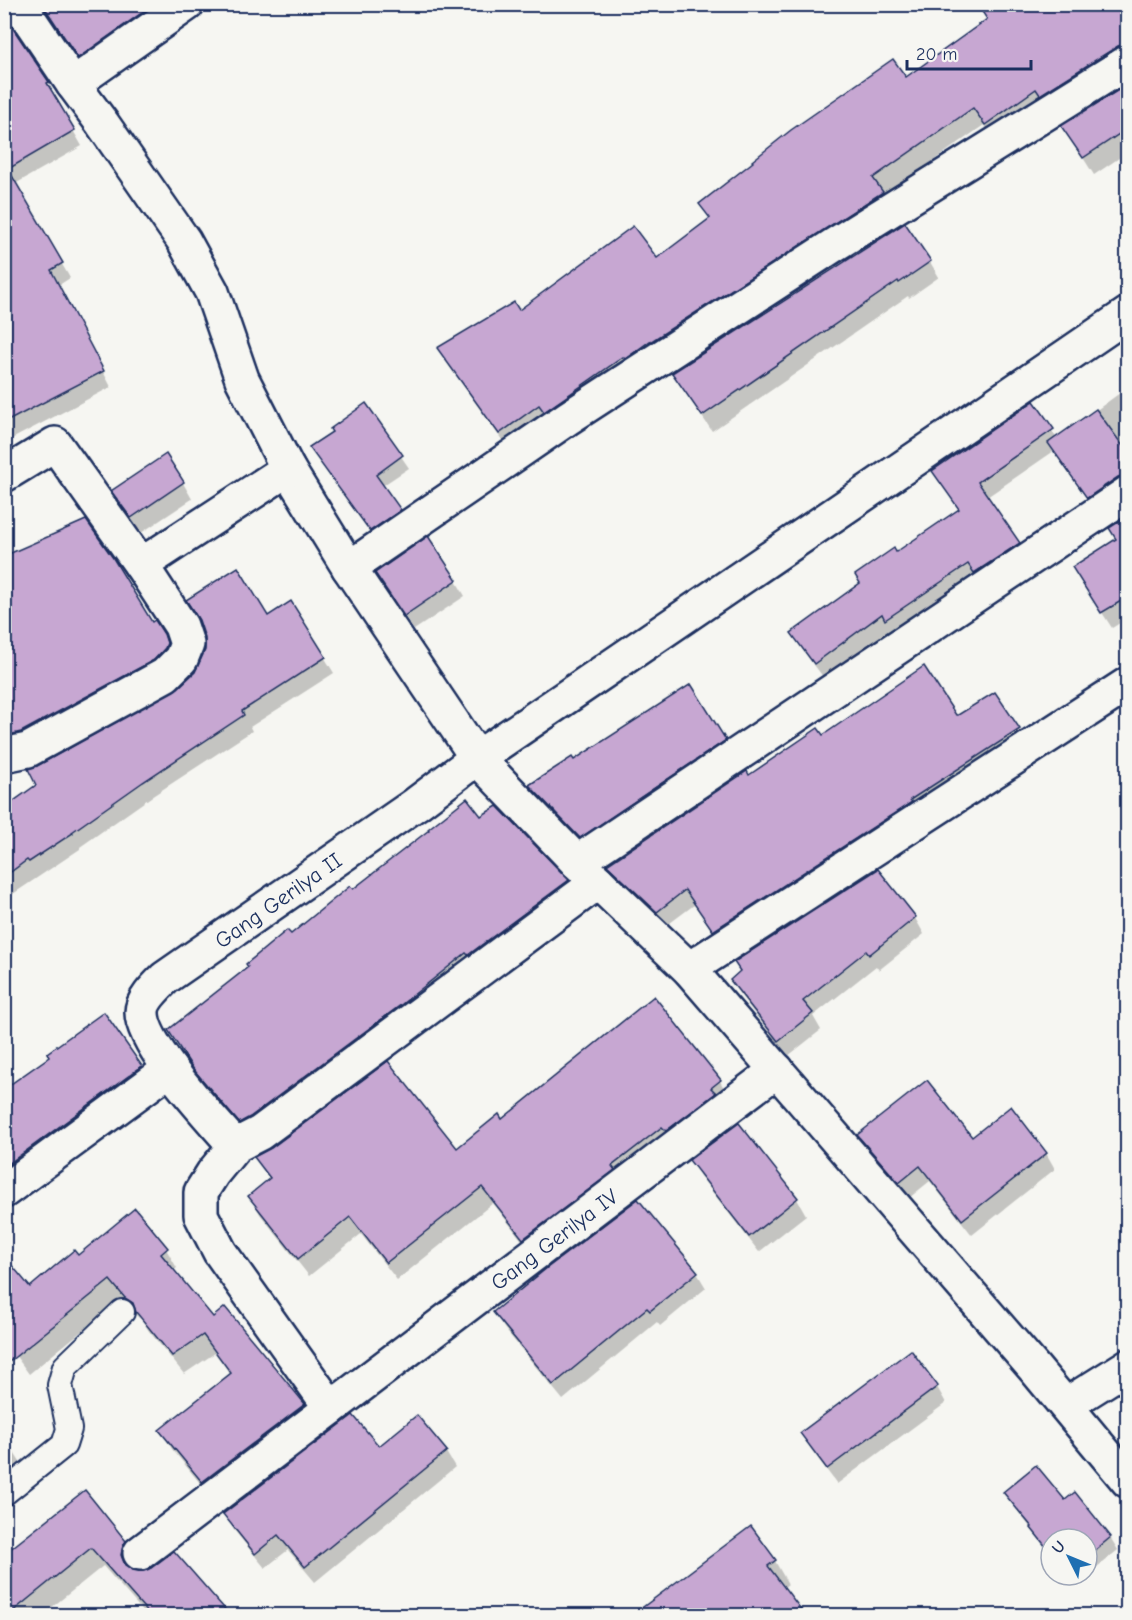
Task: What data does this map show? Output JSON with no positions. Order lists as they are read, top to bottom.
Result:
{
  "streets": {
    "street": ["Gang Gerilya II", "Gang Gerilya IV"]
  },
  "scale_bar": "20 m",
  "north": "top left"
}
